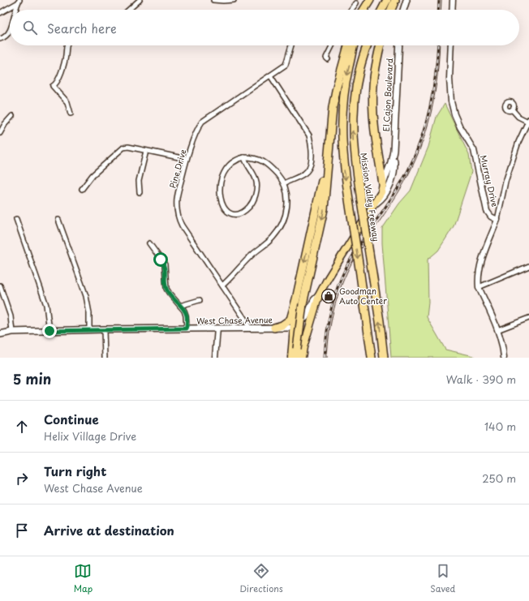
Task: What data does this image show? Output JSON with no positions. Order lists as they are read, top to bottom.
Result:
{
  "streets": {
    "highway": ["Mission Valley Freeway"],
    "main road": ["El Cajon Boulevard", "West Chase Avenue"],
    "street": ["Pine Drive", "Murray Drive"]
  },
  "crossings": [
    ["El Cajon Boulevard", "West Chase Avenue"],
    ["Pine Drive", "West Chase Avenue"]
  ],
  "places": {
    "shop": ["Goodman Auto Center"]
  },
  "page": {
    "search": "Search here",
    "heading": ["5 min", "Walk · 390 m"],
    "list": [
      ["Continue", "Helix Village Drive", "140 m"],
      ["Turn right", "West Chase Avenue", "250 m"],
      "Arrive at destination"
    ],
    "nav": ["Map", "Directions", "Saved"]
  }
}
